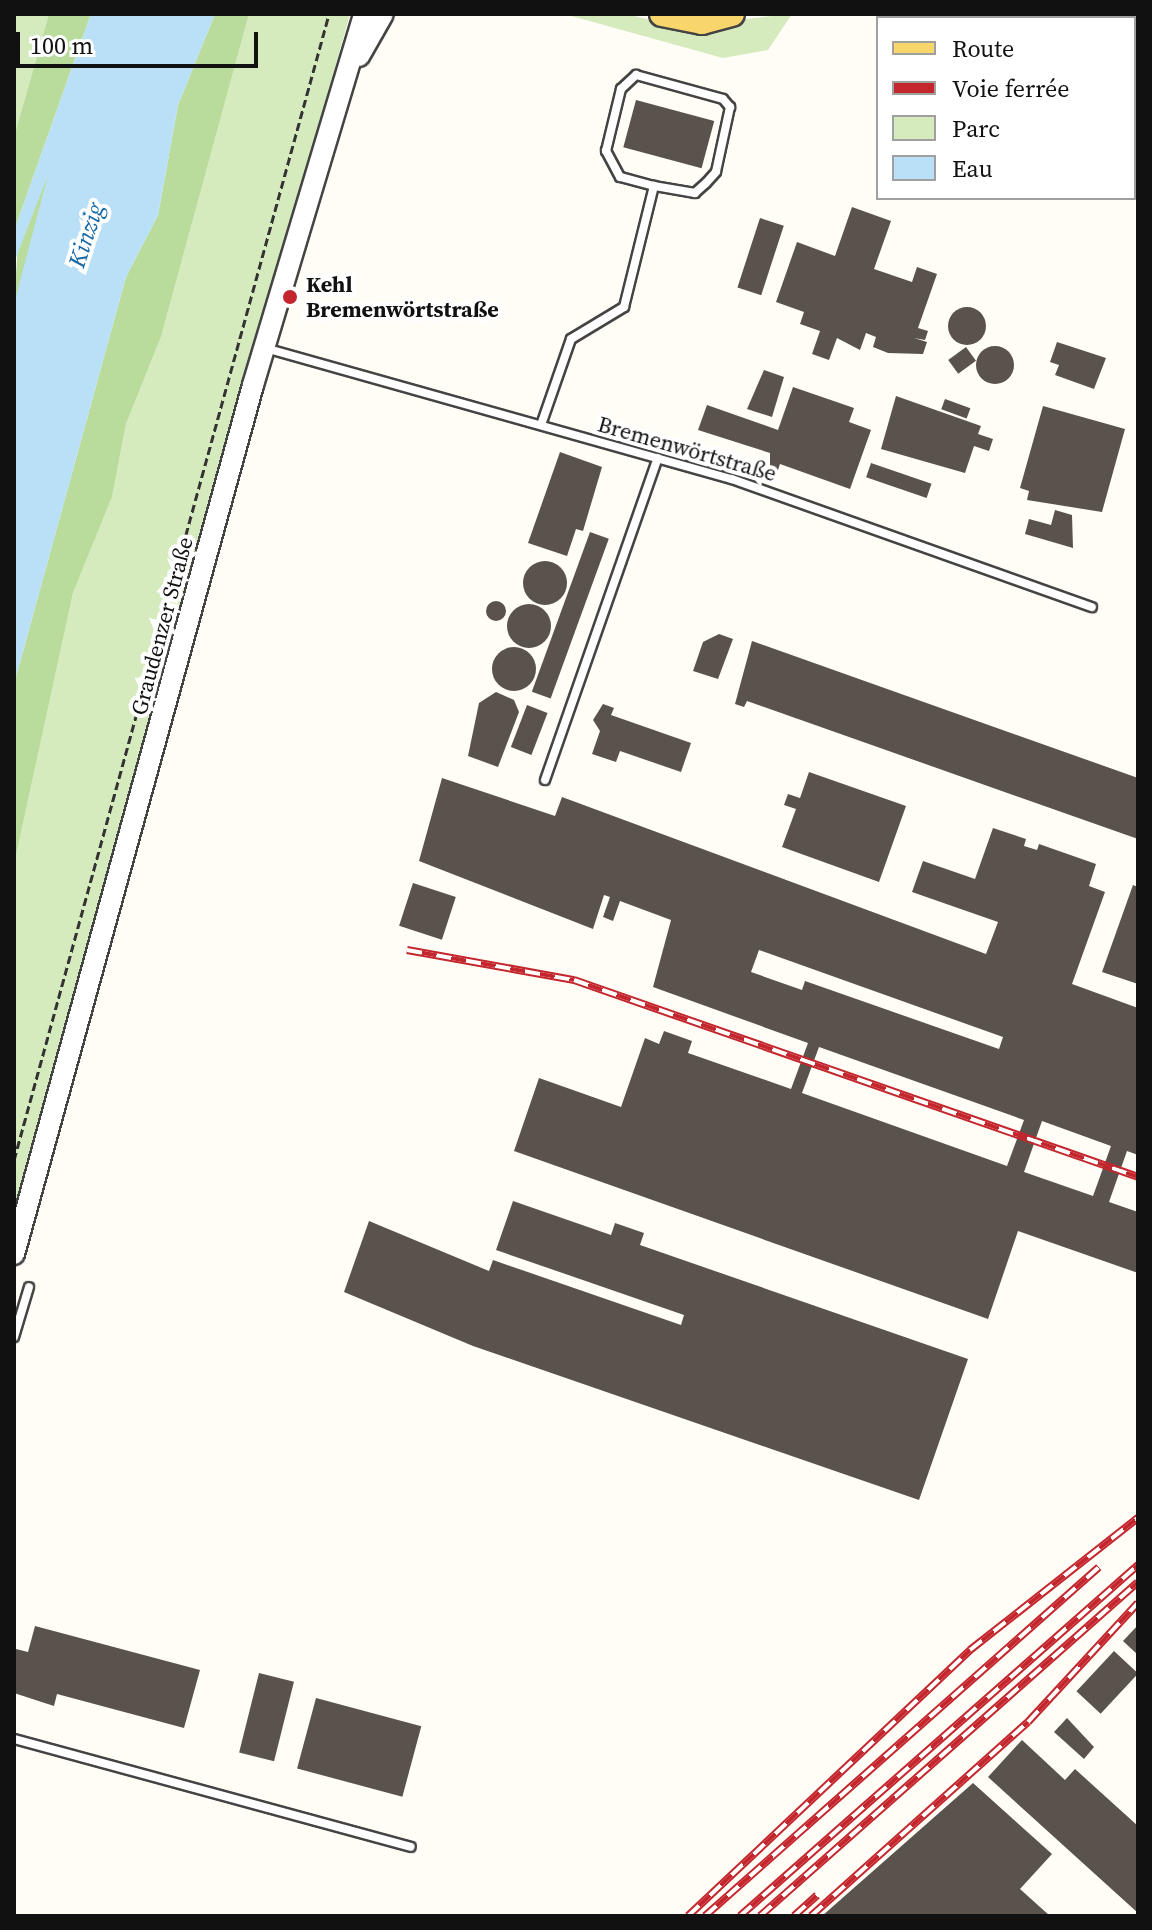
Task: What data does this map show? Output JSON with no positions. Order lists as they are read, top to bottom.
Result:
{
  "streets": {
    "street": ["Graudenzer Straße"],
    "lane": ["Bremenwörtstraße"]
  },
  "crossings": [
    ["Bremenwörtstraße", "Graudenzer Straße"]
  ],
  "water": ["Kinzig"],
  "places": ["Kehl Bremenwörtstraße"],
  "legend": [
    "Route",
    "Voie ferrée",
    "Parc",
    "Eau"
  ],
  "scale_bar": "100 m"
}
